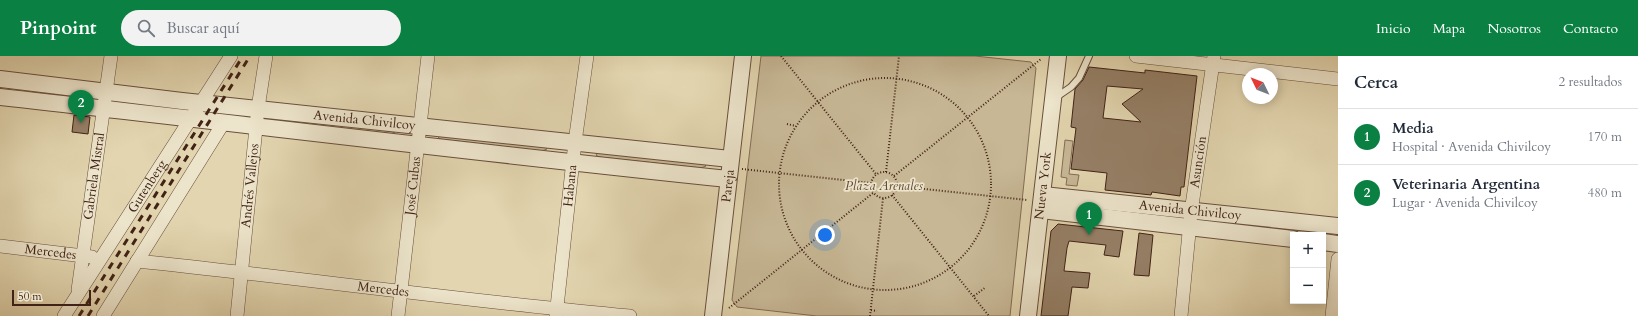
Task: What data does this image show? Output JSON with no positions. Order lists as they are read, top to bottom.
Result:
{
  "streets": {
    "street": [
      "Avenida Chivilcoy",
      "Asunción",
      "Gabriela Mistral",
      "Gutenberg",
      "Andrés Vallejos",
      "José Cubas",
      "Habana",
      "Pareja",
      "Nueva York",
      "Mercedes"
    ]
  },
  "crossings": [
    ["Avenida Chivilcoy", "Asunción"],
    ["Avenida Chivilcoy", "Gabriela Mistral"],
    ["Avenida Chivilcoy", "Gutenberg"],
    ["Avenida Chivilcoy", "Andrés Vallejos"],
    ["Avenida Chivilcoy", "José Cubas"],
    ["Avenida Chivilcoy", "Habana"],
    ["Avenida Chivilcoy", "Pareja"],
    ["Avenida Chivilcoy", "Nueva York"],
    ["Gabriela Mistral", "Gutenberg"],
    ["Gabriela Mistral", "Mercedes"],
    ["Gutenberg", "Mercedes"],
    ["Andrés Vallejos", "Mercedes"],
    ["José Cubas", "Mercedes"],
    ["Habana", "Mercedes"]
  ],
  "parks": ["Plaza Arenales"],
  "scale_bar": "50 m",
  "north": "top left",
  "page": {
    "header": "Pinpoint",
    "search": "Buscar aquí",
    "nav": [
      "Inicio",
      "Mapa",
      "Nosotros",
      "Contacto"
    ],
    "heading": ["Cerca", "2 resultados"],
    "pins": ["2", "1"],
    "list": [
      {
        "mark": "1",
        "name": "Media",
        "note": "Hospital · Avenida Chivilcoy",
        "value": "170 m"
      },
      {
        "mark": "2",
        "name": "Veterinaria Argentina",
        "note": "Lugar · Avenida Chivilcoy",
        "value": "480 m"
      }
    ],
    "map_buttons": ["+", "−"],
    "scale": "50 m"
  }
}
